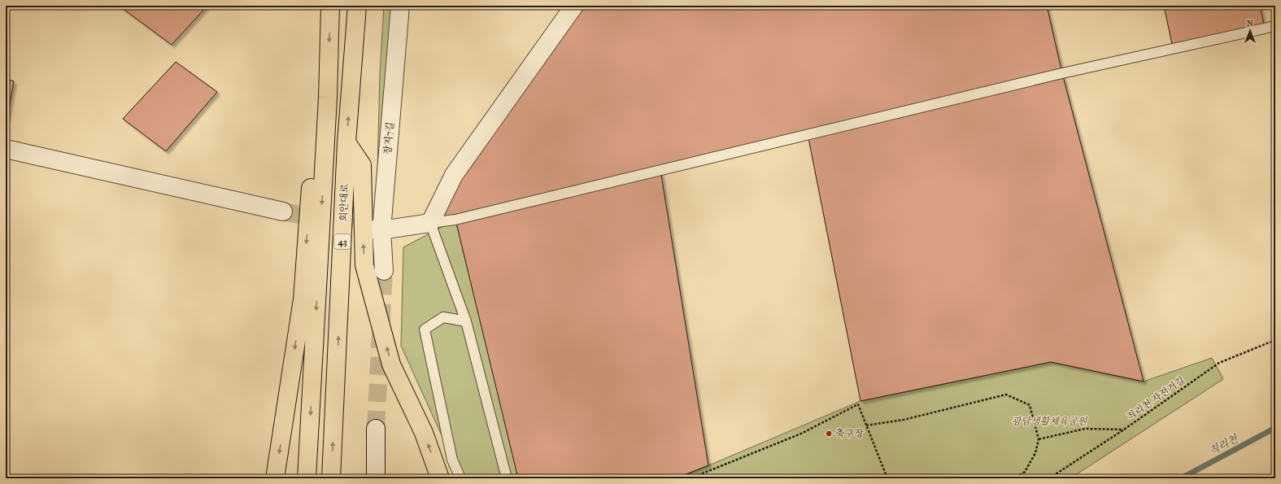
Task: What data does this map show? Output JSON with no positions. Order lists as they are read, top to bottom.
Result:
{
  "streets": {
    "highway": ["회안대로", "43"],
    "street": ["장지7길"],
    "path": ["직리천 자전거길"]
  },
  "water": ["직리천"],
  "parks": ["광남생활체육공원"],
  "places": ["축구장"],
  "north": "top"
}
